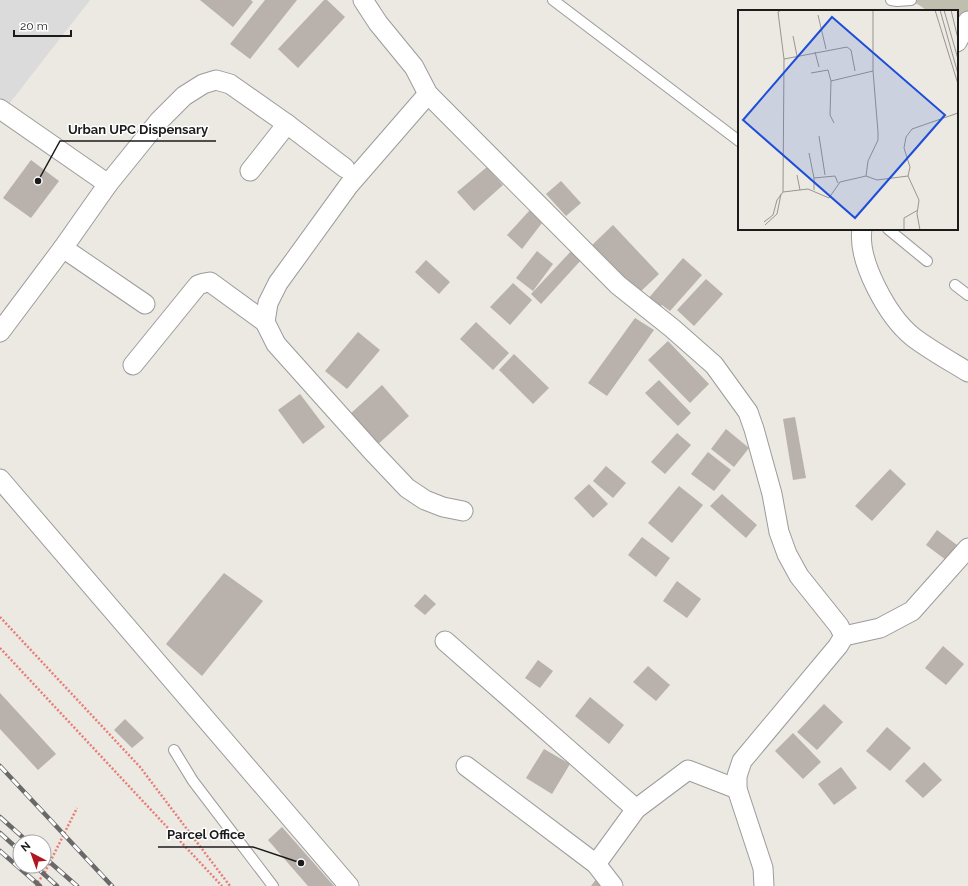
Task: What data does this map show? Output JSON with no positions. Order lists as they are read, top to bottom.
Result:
{
  "places": ["Urban UPC Dispensary", "Parcel Office"],
  "scale_bar": "20 m",
  "north": "top left"
}
